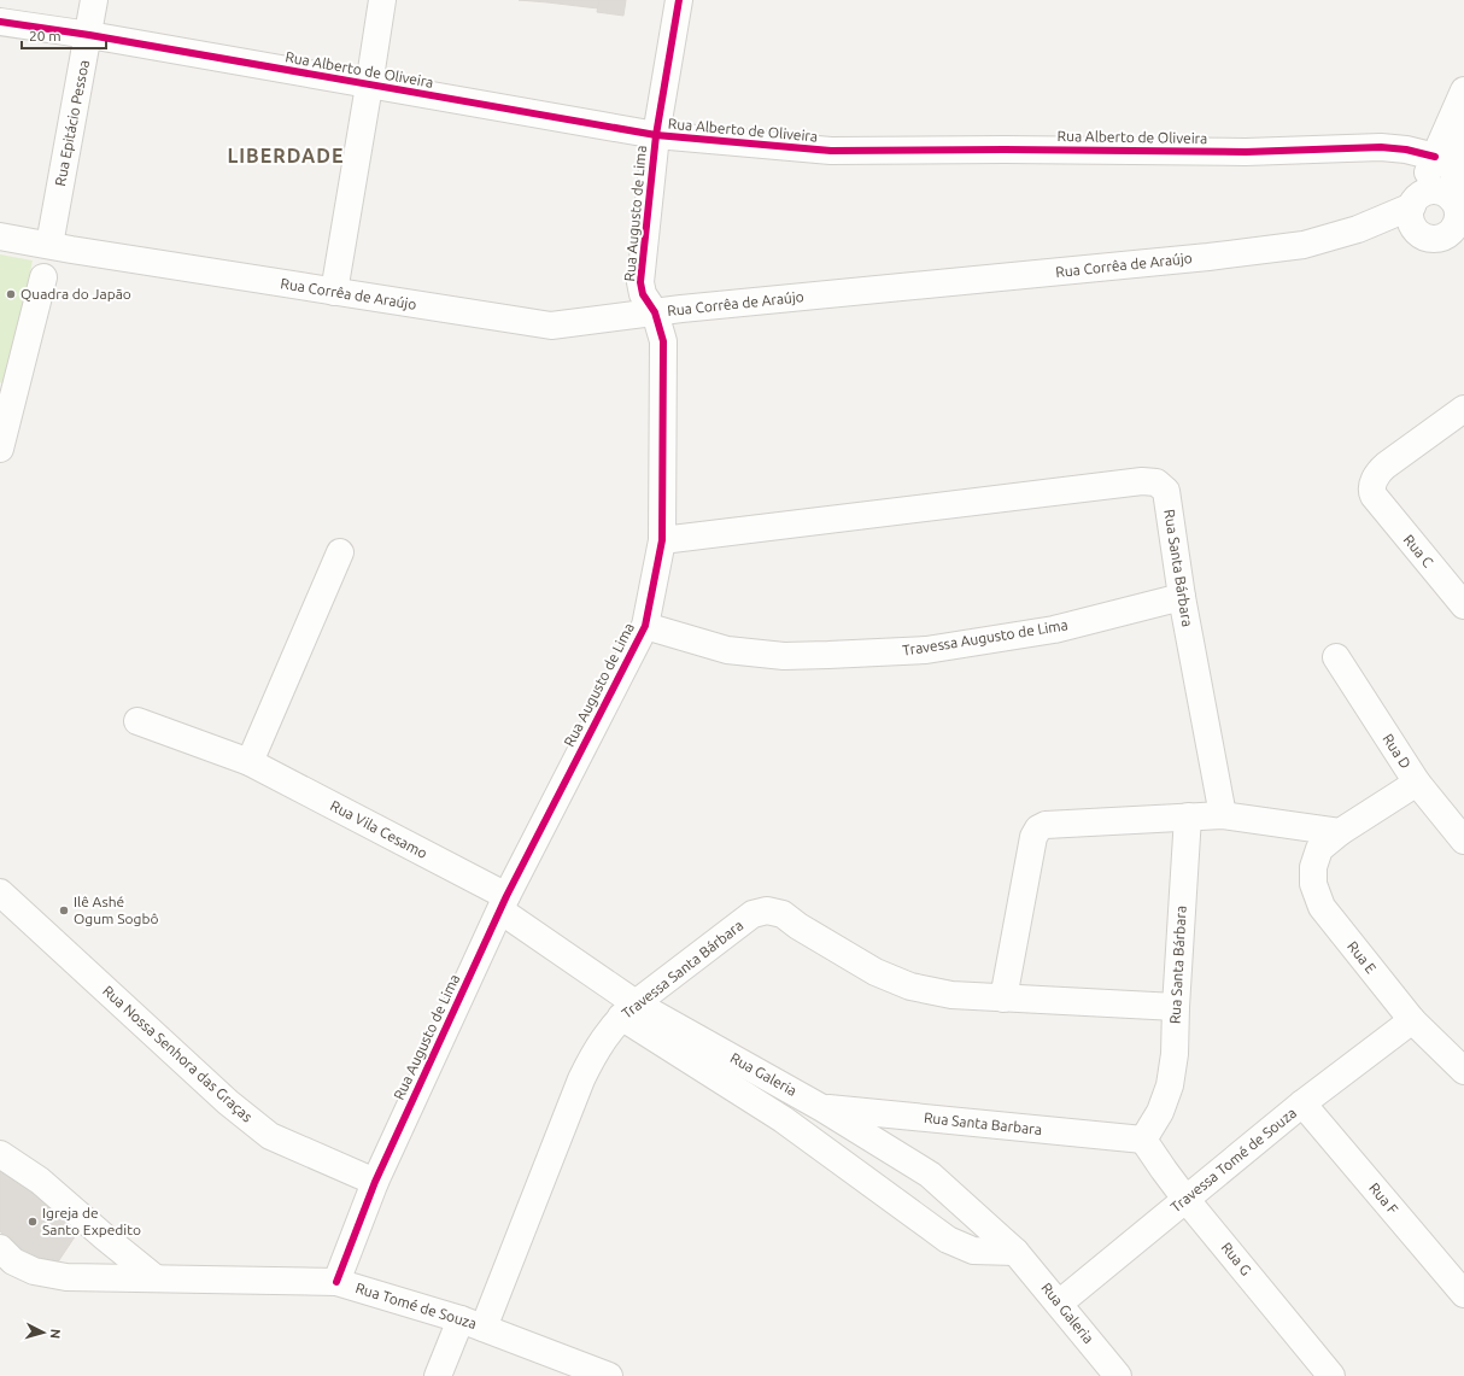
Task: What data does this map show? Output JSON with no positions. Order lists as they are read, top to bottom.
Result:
{
  "streets": {
    "street": [
      "Rua Alberto de Oliveira",
      "Rua Epitácio Pessoa",
      "Rua Augusto de Lima",
      "Rua Corrêa de Araújo",
      "Rua C",
      "Rua Santa Bárbara",
      "Travessa Augusto de Lima",
      "Rua D",
      "Rua Vila Cesamo",
      "Rua E",
      "Travessa Santa Bárbara",
      "Rua Nossa Senhora das Graças",
      "Rua Galeria",
      "Rua Santa Barbara",
      "Travessa Tomé de Souza",
      "Rua F",
      "Rua G",
      "Rua Tomé de Souza"
    ]
  },
  "crossings": [
    ["Rua Alberto de Oliveira", "Rua Epitácio Pessoa"],
    ["Rua Alberto de Oliveira", "Rua Augusto de Lima"],
    ["Rua Epitácio Pessoa", "Rua Corrêa de Araújo"],
    ["Rua Augusto de Lima", "Rua Corrêa de Araújo"],
    ["Rua Augusto de Lima", "Rua Santa Bárbara"],
    ["Rua Augusto de Lima", "Travessa Augusto de Lima"],
    ["Rua Augusto de Lima", "Rua Vila Cesamo"],
    ["Rua Augusto de Lima", "Rua Nossa Senhora das Graças"],
    ["Rua Augusto de Lima", "Rua Galeria"],
    ["Rua Augusto de Lima", "Rua Tomé de Souza"],
    ["Rua Santa Bárbara", "Travessa Augusto de Lima"],
    ["Rua Santa Bárbara", "Travessa Santa Bárbara"],
    ["Rua Santa Bárbara", "Rua Santa Barbara"],
    ["Rua Santa Bárbara", "Rua G"],
    ["Rua Vila Cesamo", "Rua Galeria"],
    ["Rua E", "Travessa Tomé de Souza"],
    ["Travessa Santa Bárbara", "Rua Galeria"],
    ["Travessa Santa Bárbara", "Rua Tomé de Souza"],
    ["Rua Galeria", "Rua Santa Barbara"],
    ["Rua Galeria", "Travessa Tomé de Souza"],
    ["Rua Santa Barbara", "Rua G"],
    ["Travessa Tomé de Souza", "Rua F"],
    ["Travessa Tomé de Souza", "Rua G"]
  ],
  "districts": ["LIBERDADE"],
  "places": ["Quadra do Japão", "Ilê Ashé Ogum Sogbô", "Igreja de Santo Expedito"],
  "scale_bar": "20 m",
  "north": "right"
}
